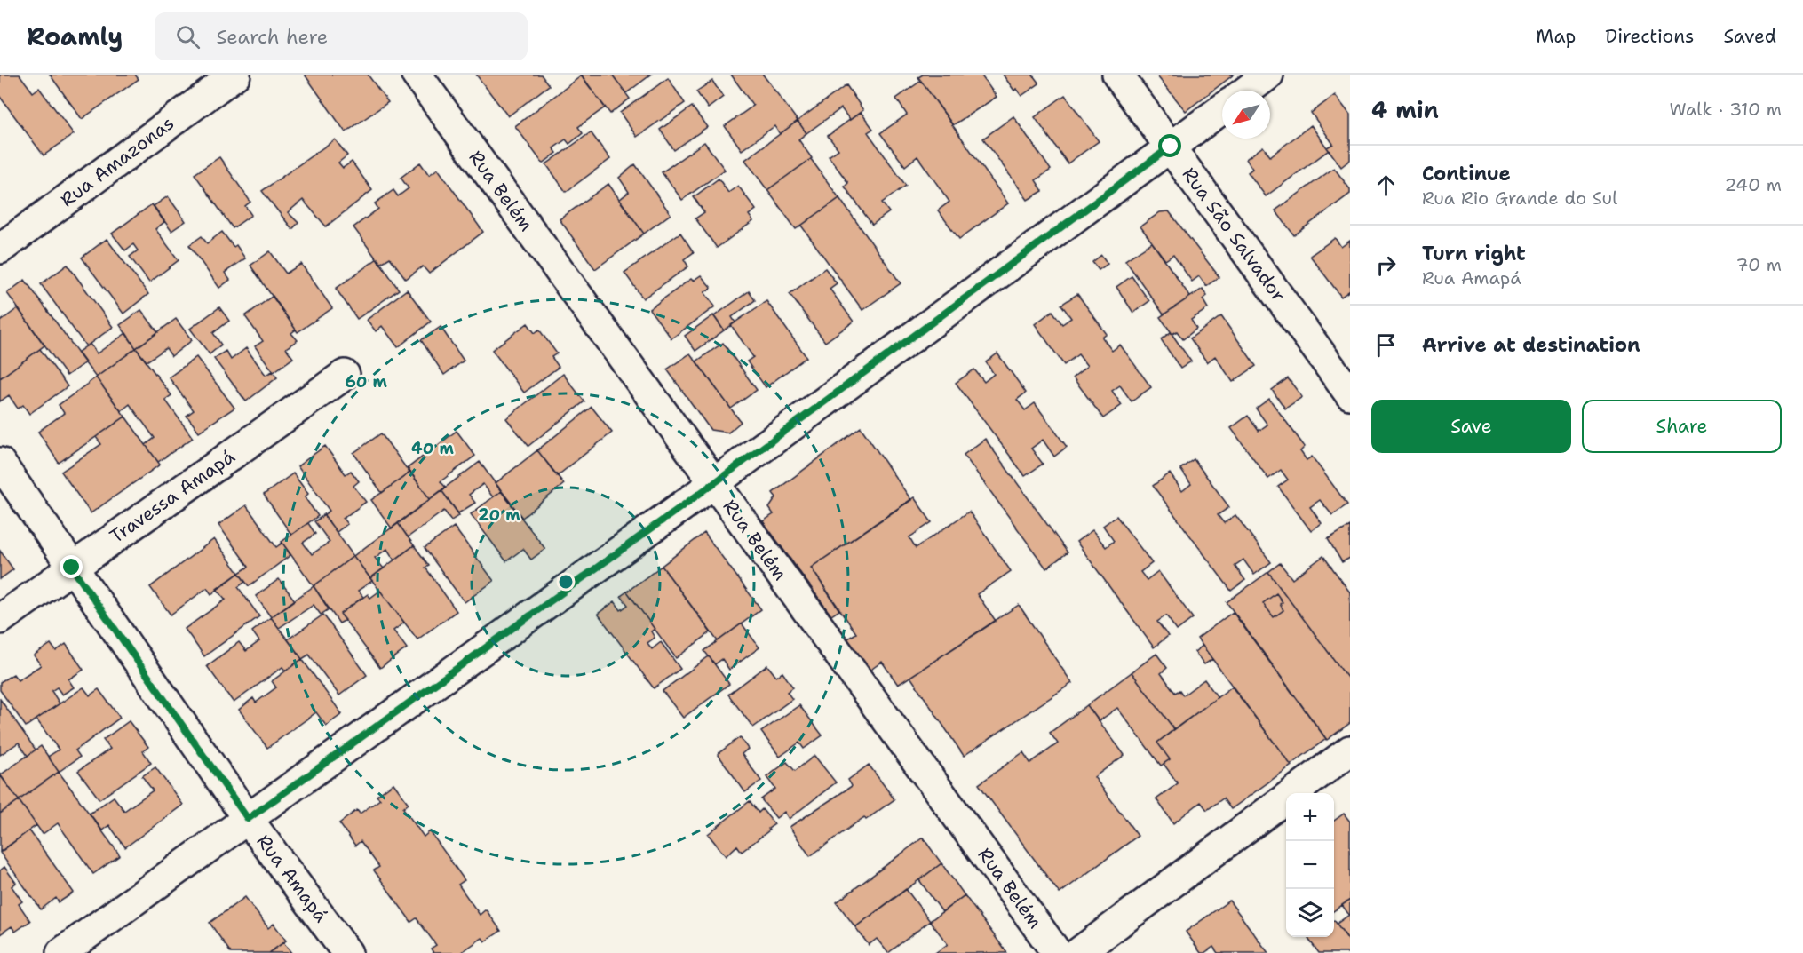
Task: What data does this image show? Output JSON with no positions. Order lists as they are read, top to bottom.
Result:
{
  "streets": {
    "street": [
      "Rua Amazonas",
      "Rua Belém",
      "Rua São Salvador",
      "Travessa Amapá",
      "Rua Amapá"
    ]
  },
  "crossings": [
    ["Travessa Amapá", "Rua Amapá"]
  ],
  "north": "bottom left",
  "page": {
    "header": "Roamly",
    "search": "Search here",
    "nav": ["Map", "Directions", "Saved"],
    "heading": ["4 min", "Walk · 310 m"],
    "list": [
      ["Continue", "Rua Rio Grande do Sul", "240 m"],
      ["Turn right", "Rua Amapá", "70 m"],
      "Arrive at destination"
    ],
    "buttons": ["Save", "Share"],
    "map_buttons": ["+", "−"]
  },
  "rings": ["60 m", "40 m", "20 m"]
}
